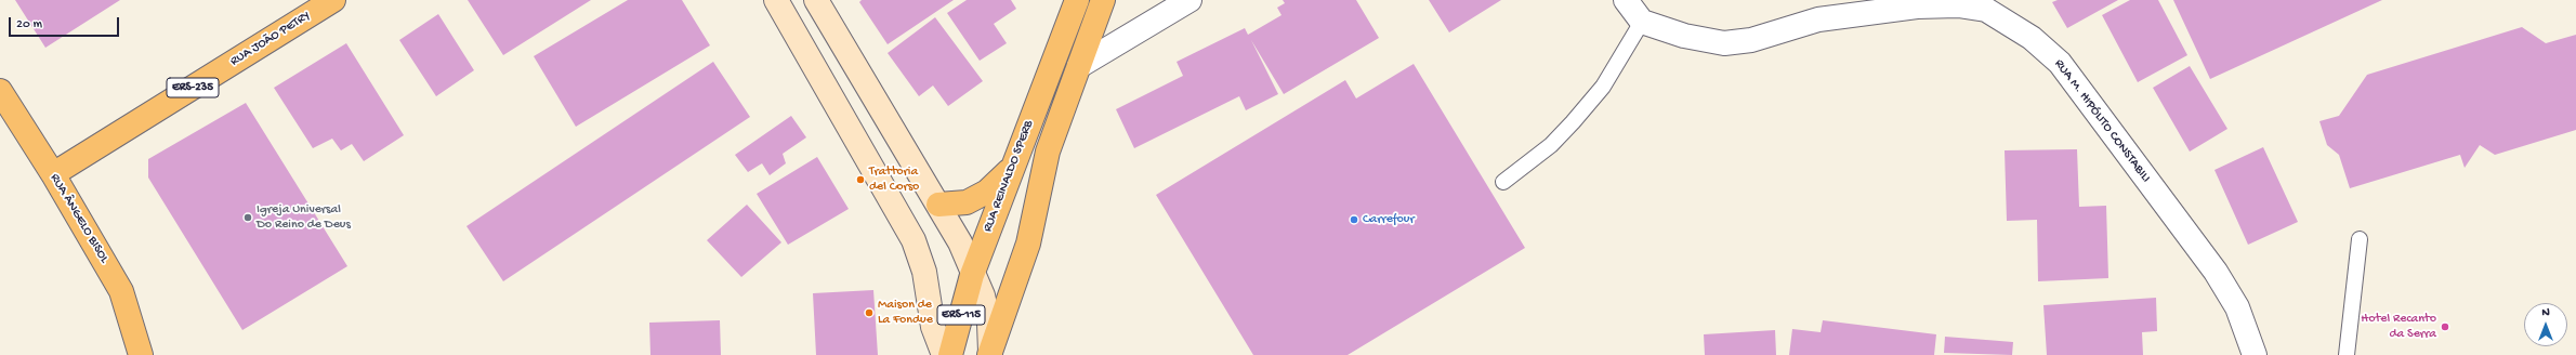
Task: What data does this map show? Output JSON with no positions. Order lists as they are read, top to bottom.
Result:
{
  "streets": {
    "main road": [
      "RUA JOÃO PETRY",
      "ERS-235",
      "RUA REINALDO SPERB",
      "RUA ÂNGELO BISOL",
      "ERS-115"
    ],
    "street": ["RUA M. HIPÓLITO CONSTABILI"]
  },
  "crossings": [
    ["RUA JOÃO PETRY", "RUA ÂNGELO BISOL"]
  ],
  "places": [
    "Trattoria del Corso",
    "Igreja Universal Do Reino de Deus",
    "Carrefour",
    "Maison de La Fondue",
    "Hotel Recanto da Serra"
  ],
  "scale_bar": "20 m",
  "north": "top"
}
